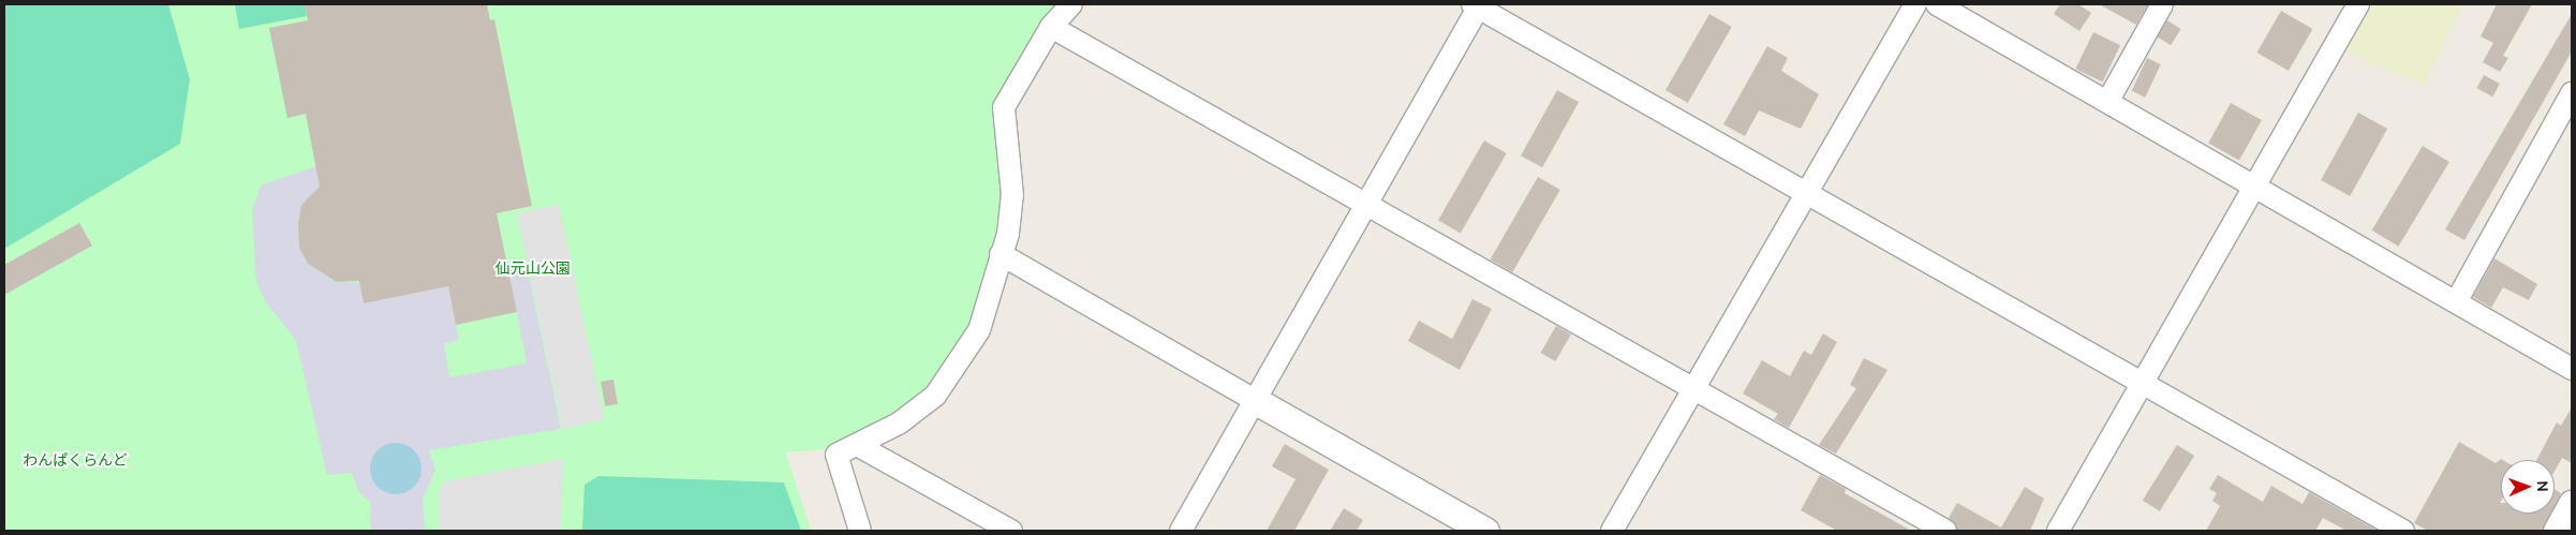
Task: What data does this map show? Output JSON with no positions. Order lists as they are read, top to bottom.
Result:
{
  "parks": ["仙元山公園", "わんぱくらんど"],
  "north": "right"
}
